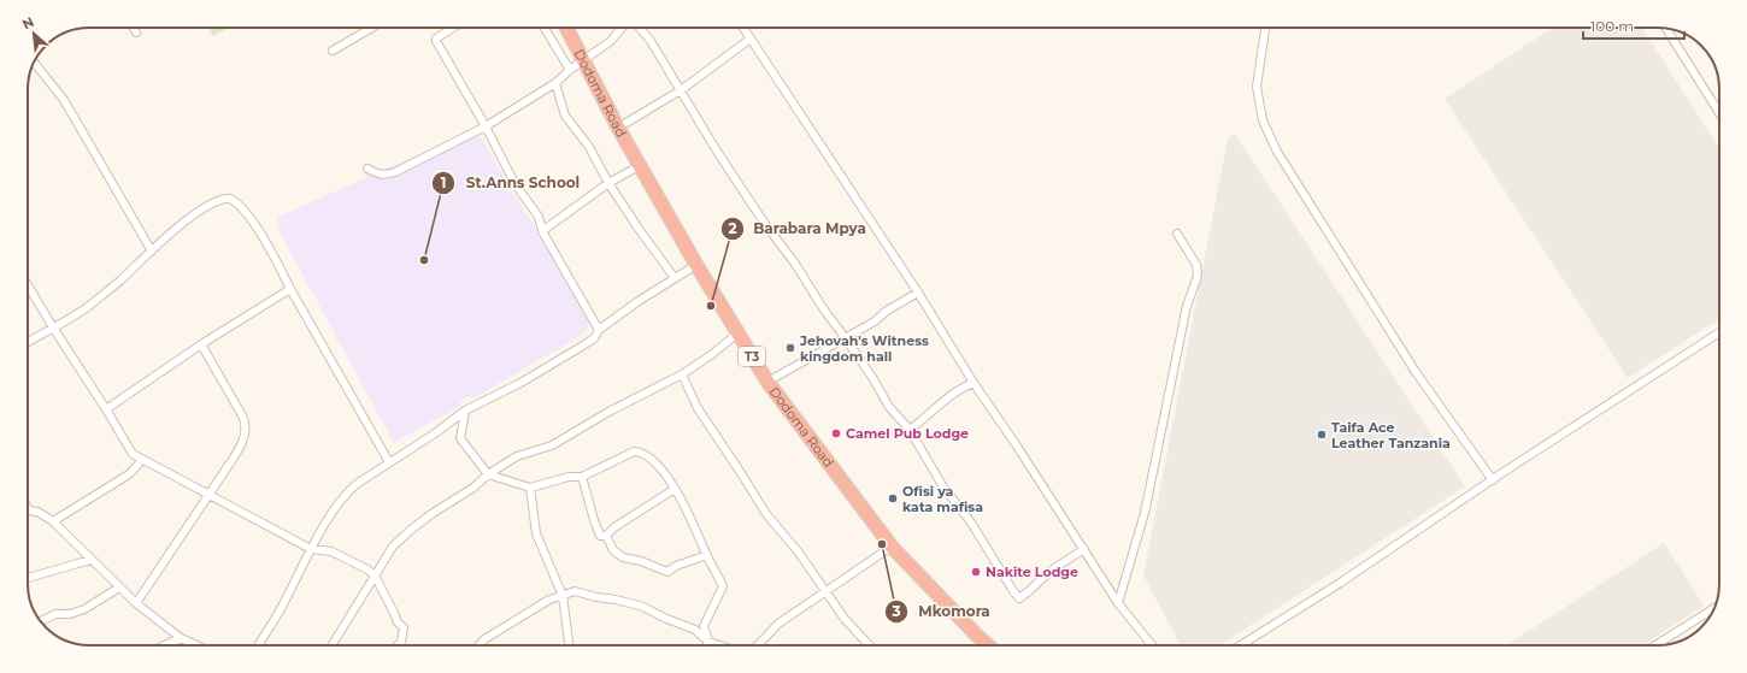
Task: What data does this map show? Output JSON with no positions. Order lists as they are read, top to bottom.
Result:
{
  "streets": {
    "highway": ["Dodoma Road", "T3"]
  },
  "places": [
    "St.Anns School",
    "Barabara Mpya",
    "Jehovah's Witness kingdom hall",
    "Camel Pub Lodge",
    "Taifa Ace Leather Tanzania",
    "Ofisi ya kata mafisa",
    "Mkomora",
    "Nakite Lodge"
  ],
  "scale_bar": "100 m",
  "north": "top left"
}
